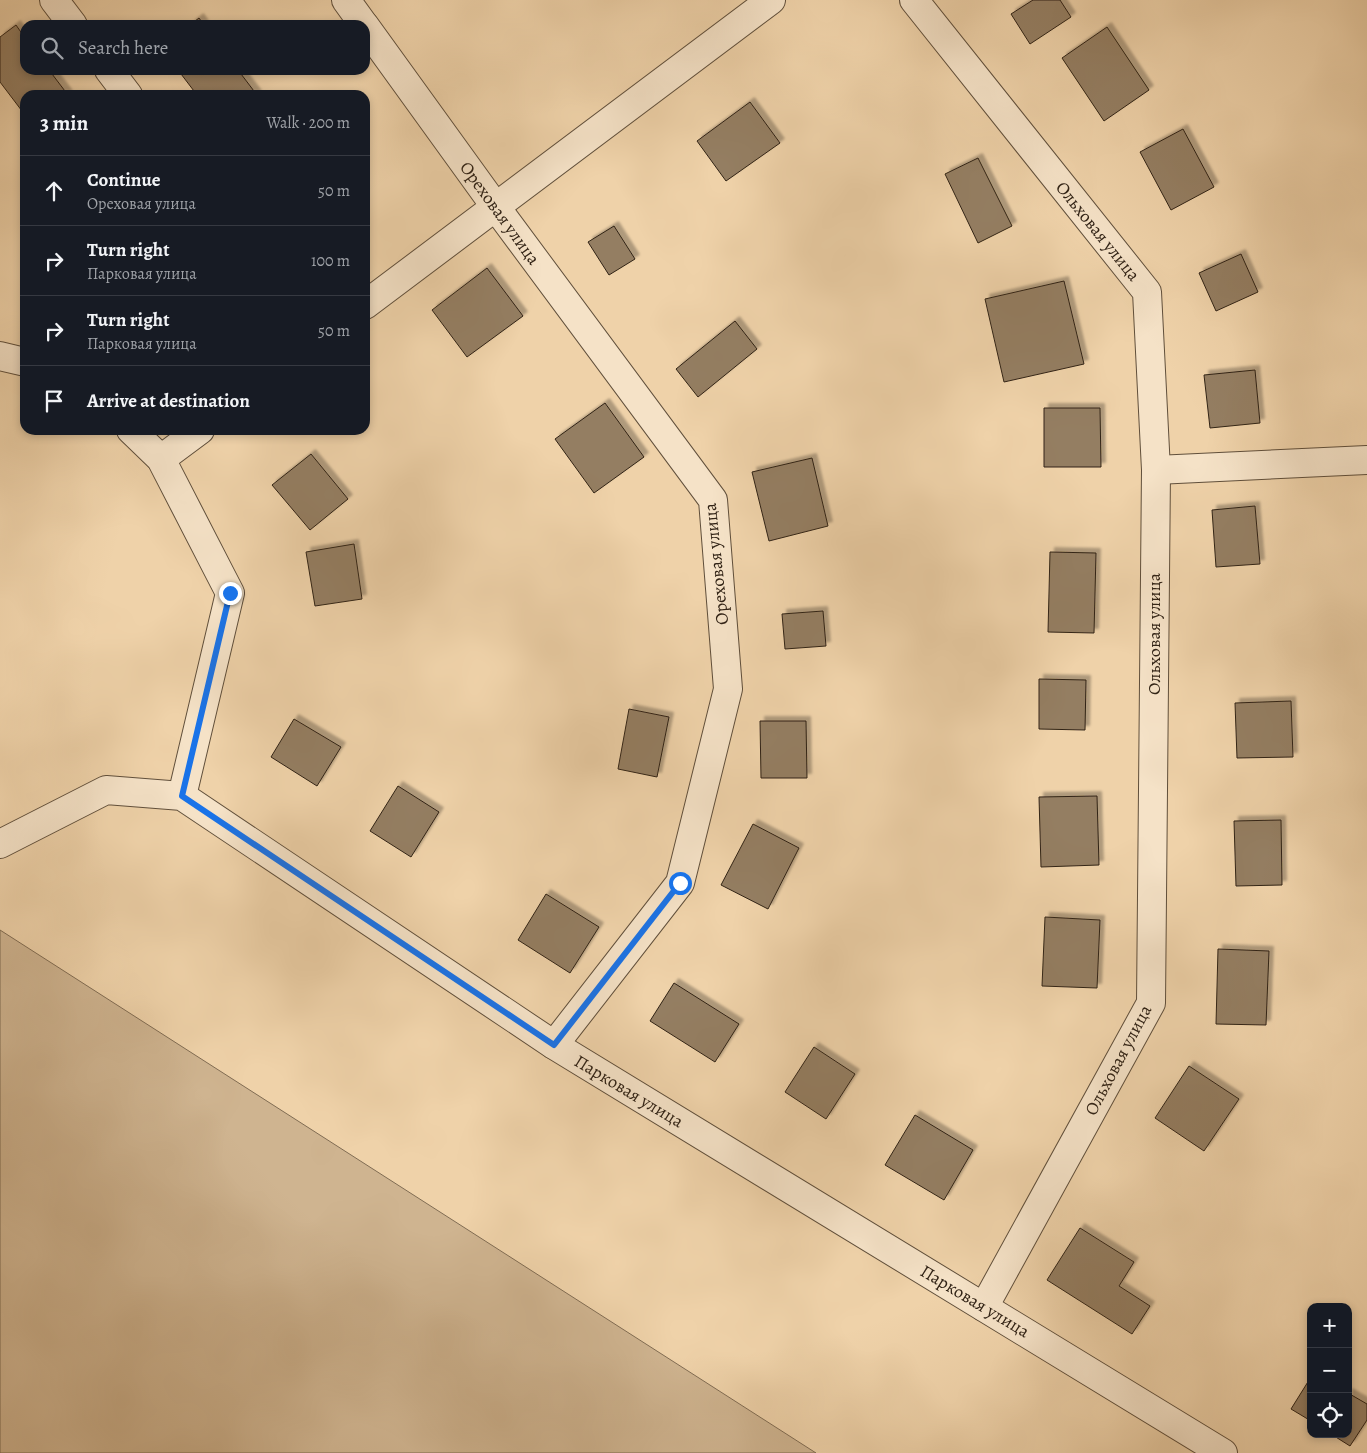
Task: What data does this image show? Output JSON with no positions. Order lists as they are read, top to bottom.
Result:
{
  "streets": {
    "street": ["Ореховая улица", "Ольховая улица", "Парковая улица"]
  },
  "crossings": [
    ["Ореховая улица", "Парковая улица"],
    ["Ольховая улица", "Парковая улица"]
  ],
  "page": {
    "search": "Search here",
    "heading": ["3 min", "Walk · 200 m"],
    "list": [
      ["Continue", "Ореховая улица", "50 m"],
      ["Turn right", "Парковая улица", "100 m"],
      ["Turn right", "Парковая улица", "50 m"],
      "Arrive at destination"
    ],
    "map_buttons": ["+", "−"]
  }
}
